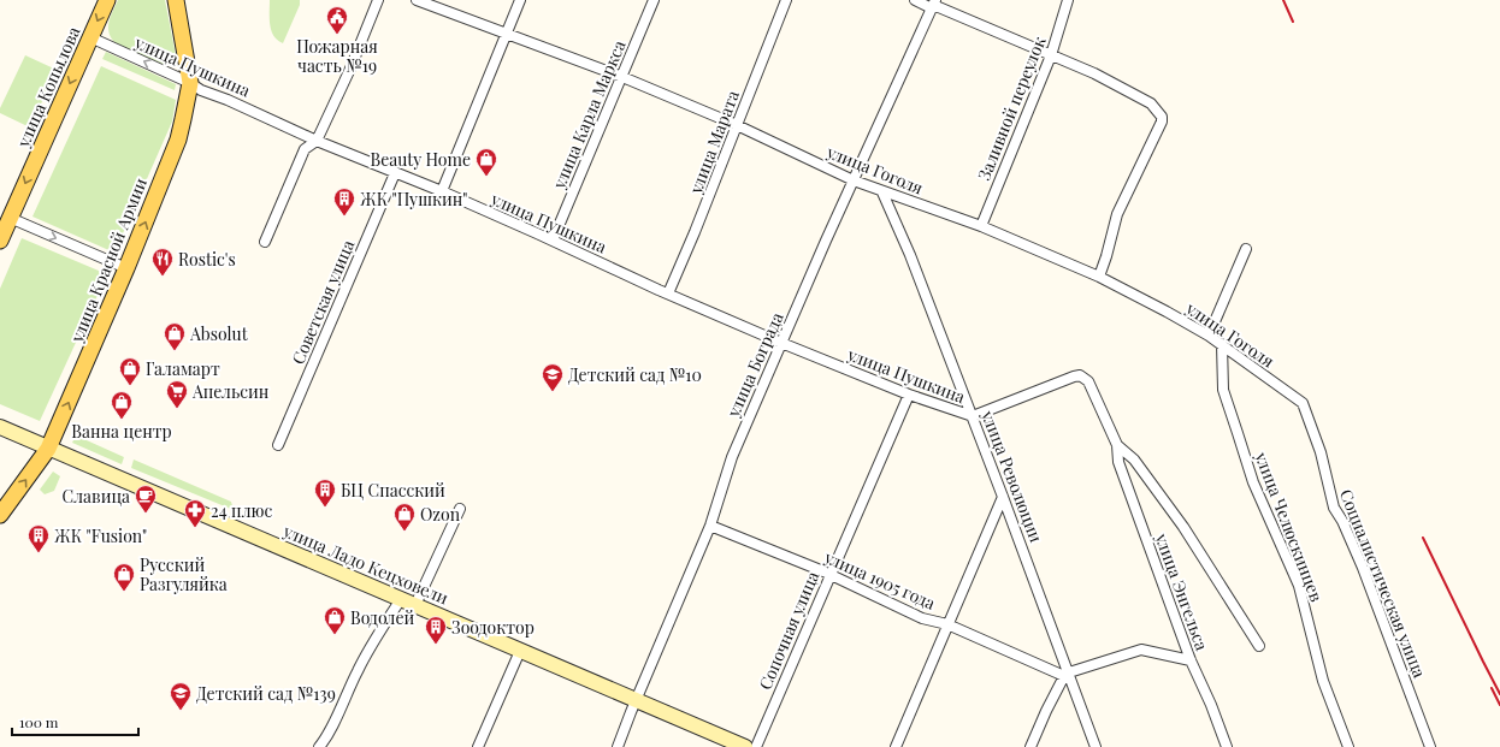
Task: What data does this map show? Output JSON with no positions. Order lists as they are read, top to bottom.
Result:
{
  "streets": {
    "main road": ["улица Копылова", "улица Красной Армии", "улица Ладо Кецховели"],
    "street": [
      "улица Пушкина",
      "Заливной переулок",
      "улица Карла Маркса",
      "улица Марата",
      "улица Гоголя",
      "Советская улица",
      "улица Бограда",
      "улица Революции",
      "улица Челюскинцев",
      "улица 1905 года",
      "Социалистическая улица",
      "улица Энгельса",
      "Сопочная улица"
    ]
  },
  "crossings": [
    ["улица Пушкина", "улица Копылова"],
    ["улица Пушкина", "улица Карла Маркса"],
    ["улица Пушкина", "улица Марата"],
    ["улица Пушкина", "улица Красной Армии"],
    ["улица Пушкина", "Советская улица"],
    ["улица Пушкина", "улица Бограда"],
    ["улица Пушкина", "улица Революции"],
    ["улица Пушкина", "улица Энгельса"],
    ["улица Пушкина", "Сопочная улица"],
    ["Заливной переулок", "улица Гоголя"],
    ["улица Карла Маркса", "улица Гоголя"],
    ["улица Марата", "улица Гоголя"],
    ["улица Гоголя", "улица Бограда"],
    ["улица Гоголя", "улица Революции"],
    ["улица Гоголя", "улица Челюскинцев"],
    ["улица Гоголя", "Социалистическая улица"],
    ["улица Красной Армии", "улица Ладо Кецховели"],
    ["улица Бограда", "улица Ладо Кецховели"],
    ["улица Бограда", "улица 1905 года"],
    ["улица Революции", "улица 1905 года"],
    ["улица Революции", "улица Энгельса"],
    ["улица 1905 года", "Сопочная улица"]
  ],
  "one_way": ["улица Копылова", "улица Красной Армии"],
  "places": {
    "public building": ["Пожарная часть №19"],
    "shop": [
      "Beauty Home",
      "Absolut",
      "Галамарт",
      "Ванна центр",
      "Ozon",
      "Русский Разгуляйка",
      "Водолей"
    ],
    "building": [
      "ЖК \"Пушкин\"",
      "БЦ Спасский",
      "ЖК \"Fusion\"",
      "Зоодоктор"
    ],
    "restaurant": ["Rostic's"],
    "school or university": ["Детский сад №10", "Детский сад №139"],
    "supermarket": ["Апельсин"],
    "cafe": ["Славица"],
    "pharmacy": ["24 плюс"]
  },
  "scale_bar": "100 m"
}
